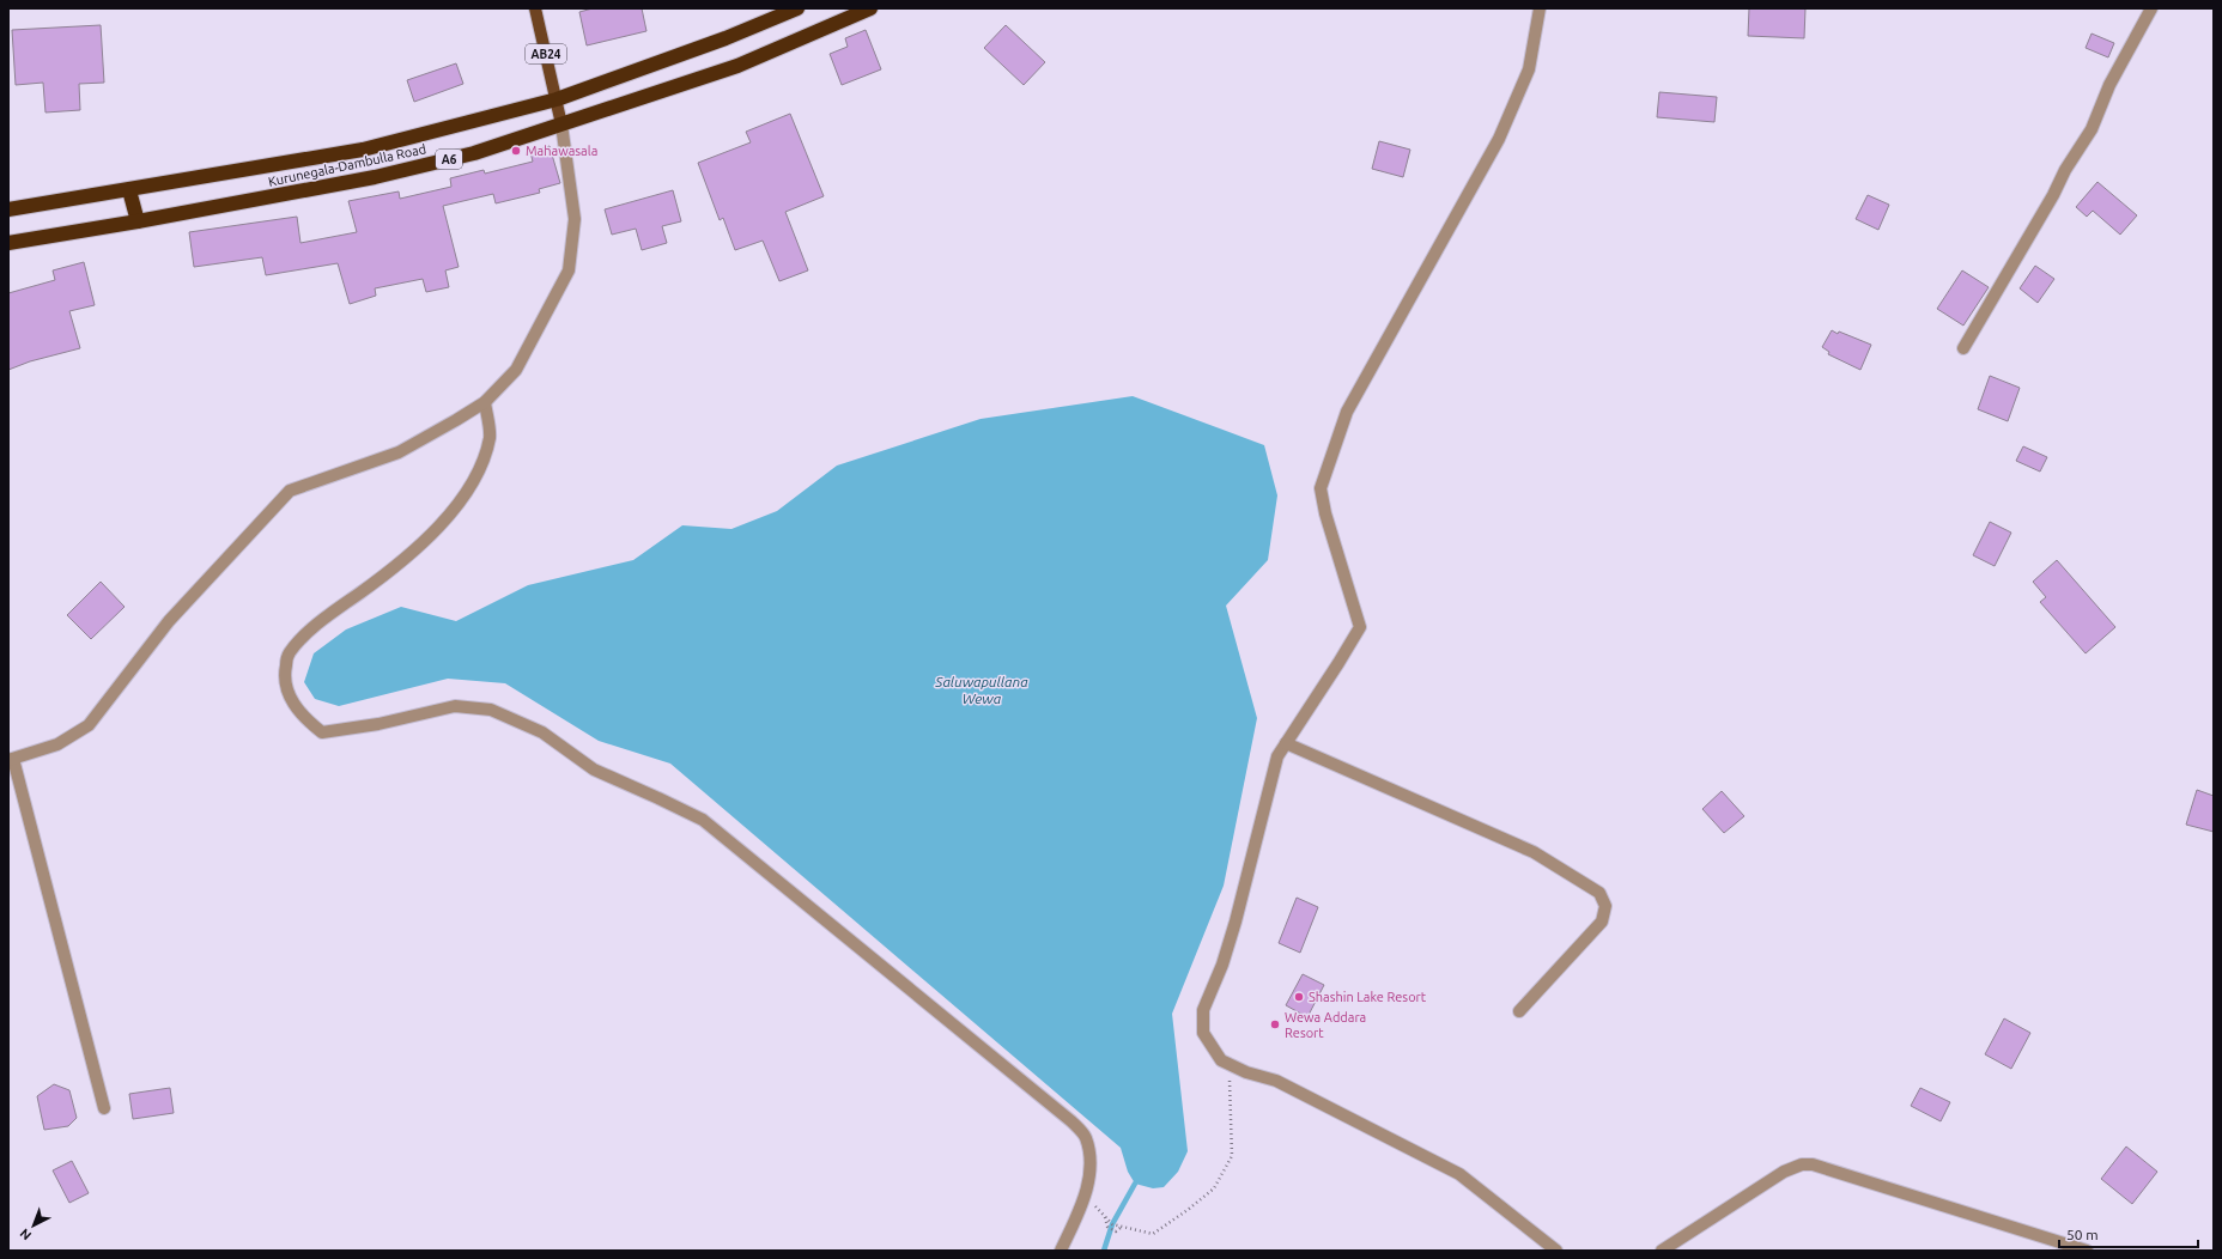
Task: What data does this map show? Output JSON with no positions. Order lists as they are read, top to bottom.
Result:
{
  "streets": {
    "highway": ["A6", "Kurunegala-Dambulla Road"],
    "main road": ["AB24"]
  },
  "crossings": [
    ["AB24", "Kurunegala-Dambulla Road"]
  ],
  "water": ["Saluwapullana Wewa"],
  "places": ["Mahawasala", "Shashin Lake Resort", "Wewa Addara Resort"],
  "scale_bar": "50 m",
  "north": "bottom left"
}
